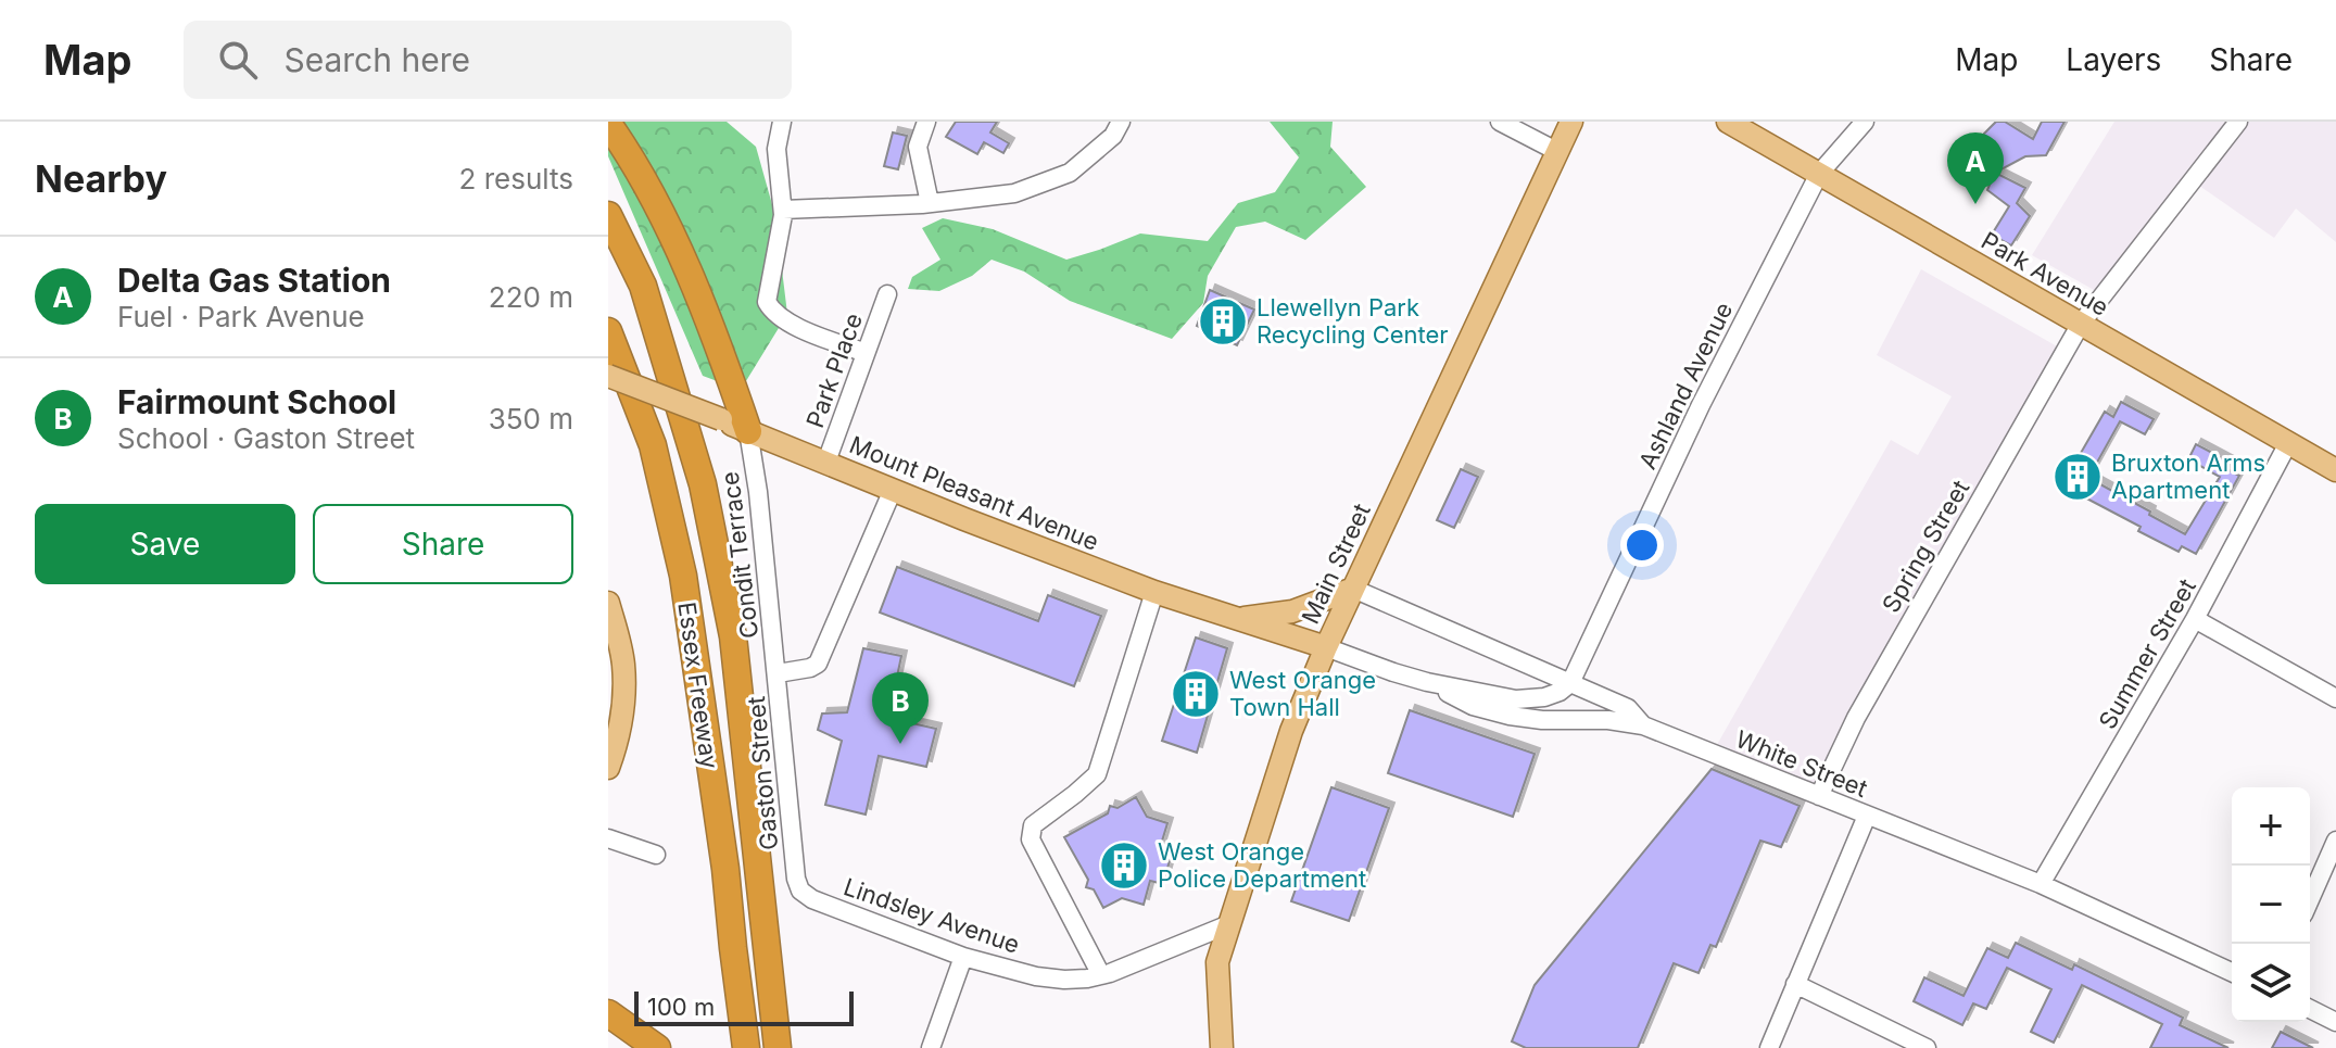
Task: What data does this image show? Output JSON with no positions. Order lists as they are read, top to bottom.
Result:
{
  "streets": {
    "highway": ["Essex Freeway"],
    "main road": ["Park Avenue", "Mount Pleasant Avenue", "Main Street"],
    "street": [
      "Park Place",
      "Ashland Avenue",
      "Spring Street",
      "Condit Terrace",
      "Summer Street",
      "White Street",
      "Gaston Street",
      "Lindsley Avenue"
    ]
  },
  "crossings": [
    ["Park Avenue", "Ashland Avenue"],
    ["Park Avenue", "Spring Street"],
    ["Park Avenue", "Summer Street"],
    ["Park Place", "Mount Pleasant Avenue"],
    ["Ashland Avenue", "White Street"],
    ["Mount Pleasant Avenue", "Condit Terrace"],
    ["Mount Pleasant Avenue", "Main Street"],
    ["Mount Pleasant Avenue", "Gaston Street"],
    ["Spring Street", "White Street"],
    ["Condit Terrace", "Gaston Street"],
    ["Main Street", "White Street"],
    ["Main Street", "Lindsley Avenue"],
    ["Summer Street", "White Street"],
    ["Gaston Street", "Lindsley Avenue"]
  ],
  "places": {
    "building": [
      "Llewellyn Park Recycling Center",
      "Bruxton Arms Apartment",
      "West Orange Town Hall",
      "West Orange Police Department"
    ]
  },
  "scale_bar": "100 m",
  "page": {
    "header": "Map",
    "search": "Search here",
    "nav": ["Map", "Layers", "Share"],
    "heading": ["Nearby", "2 results"],
    "pins": ["A", "B"],
    "list": [
      {
        "mark": "A",
        "name": "Delta Gas Station",
        "note": "Fuel · Park Avenue",
        "value": "220 m"
      },
      {
        "mark": "B",
        "name": "Fairmount School",
        "note": "School · Gaston Street",
        "value": "350 m"
      }
    ],
    "buttons": ["Save", "Share"],
    "map_buttons": ["+", "−"],
    "scale": "100 m"
  }
}
